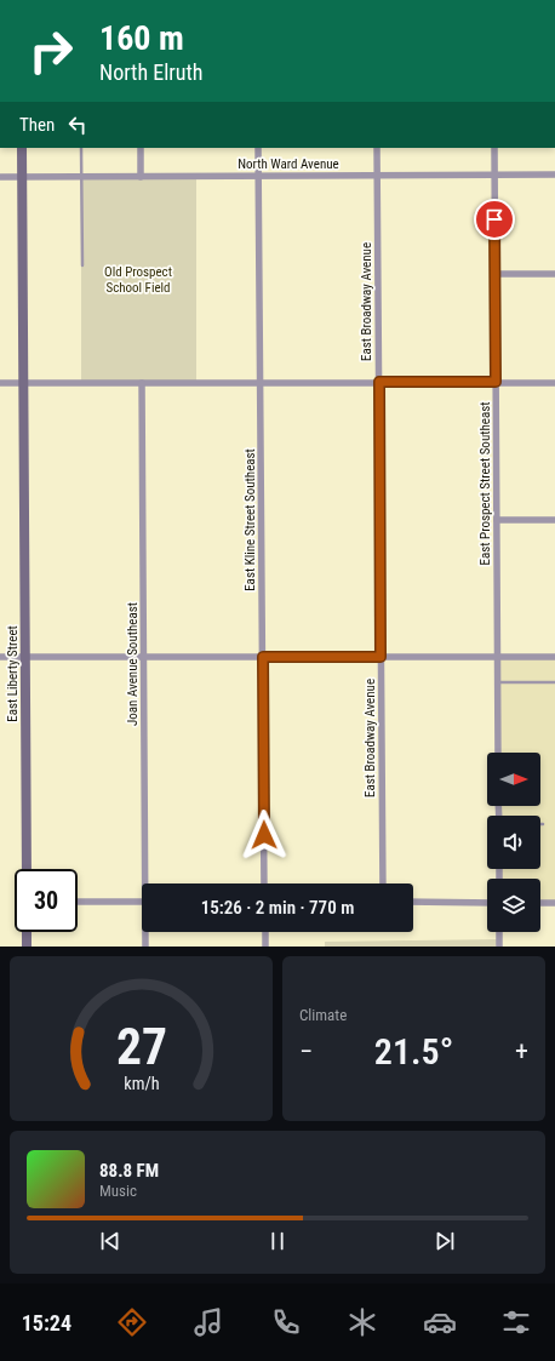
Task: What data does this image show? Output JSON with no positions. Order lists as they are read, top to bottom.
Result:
{
  "streets": {
    "street": [
      "North Ward Avenue",
      "East Broadway Avenue",
      "East Prospect Street Southeast",
      "East Kline Street Southeast",
      "Joan Avenue Southeast",
      "East Liberty Street"
    ]
  },
  "crossings": [
    ["North Ward Avenue", "East Broadway Avenue"],
    ["North Ward Avenue", "East Prospect Street Southeast"],
    ["North Ward Avenue", "East Kline Street Southeast"],
    ["North Ward Avenue", "East Liberty Street"]
  ],
  "parks": ["Old Prospect School Field"],
  "north": "right",
  "page": {
    "turn": ["160 m", "North Elruth"],
    "then": "Then",
    "limit": "30",
    "trip": "15:26 · 2 min · 770 m",
    "tile": "Climate",
    "heat": ["−", "21.5°", "+"],
    "song": ["88.8 FM", "Music"],
    "tabs": "15:24",
    "gauge": ["27", "km/h"]
  }
}
